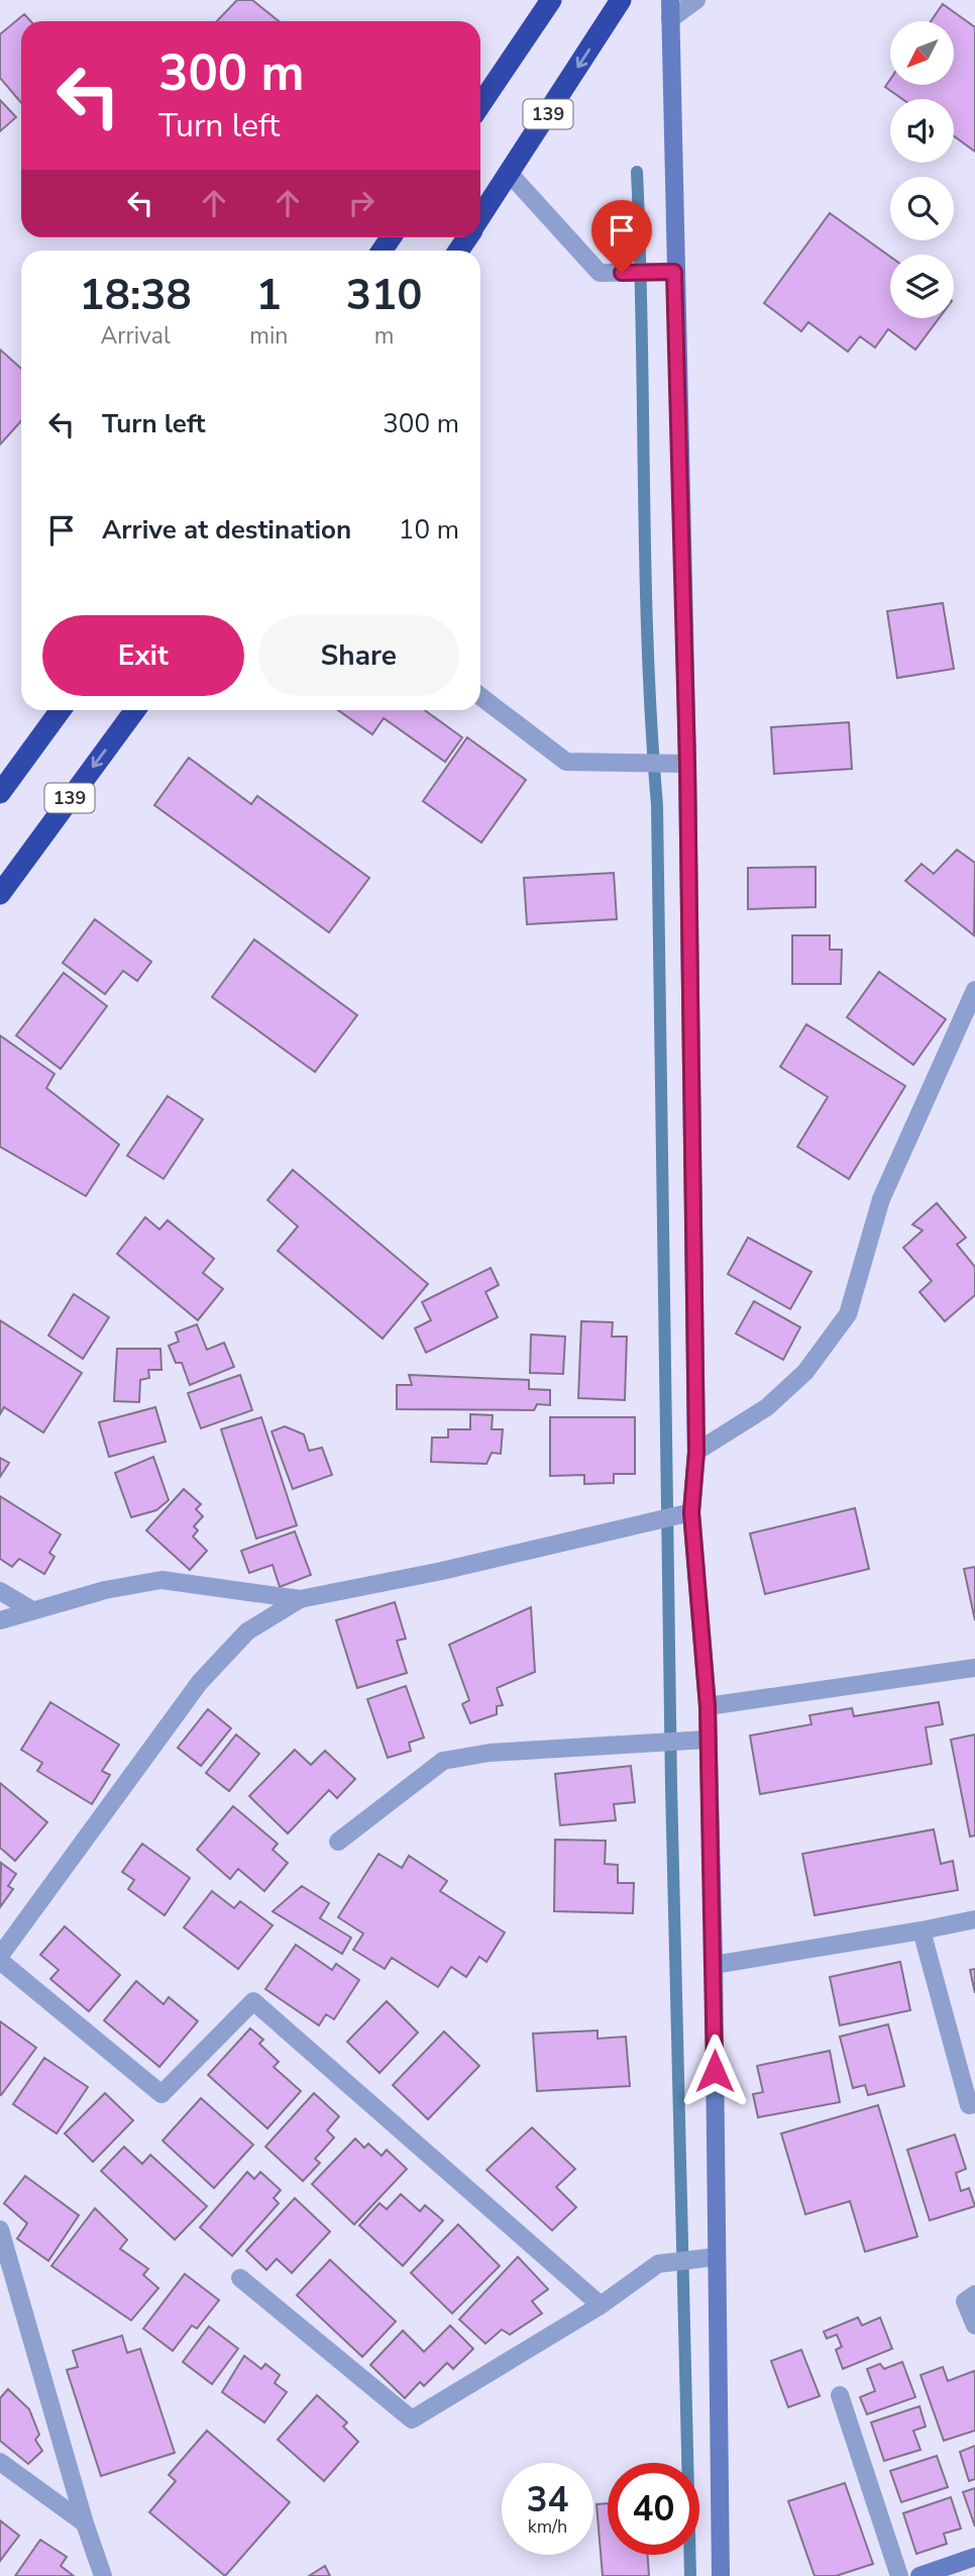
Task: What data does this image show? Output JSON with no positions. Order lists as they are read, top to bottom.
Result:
{
  "streets": {
    "highway": ["139"]
  },
  "north": "bottom left",
  "page": {
    "turn": ["300 m", "Turn left"],
    "eta": [
      "18:38",
      "Arrival",
      "1",
      "min",
      "310",
      "m"
    ],
    "list": [
      {
        "name": "Turn left",
        "value": "300 m"
      },
      {
        "name": "Arrive at destination",
        "value": "10 m"
      }
    ],
    "buttons": ["Exit", "Share"],
    "speed": "34 km/h",
    "limit": "40"
  }
}
